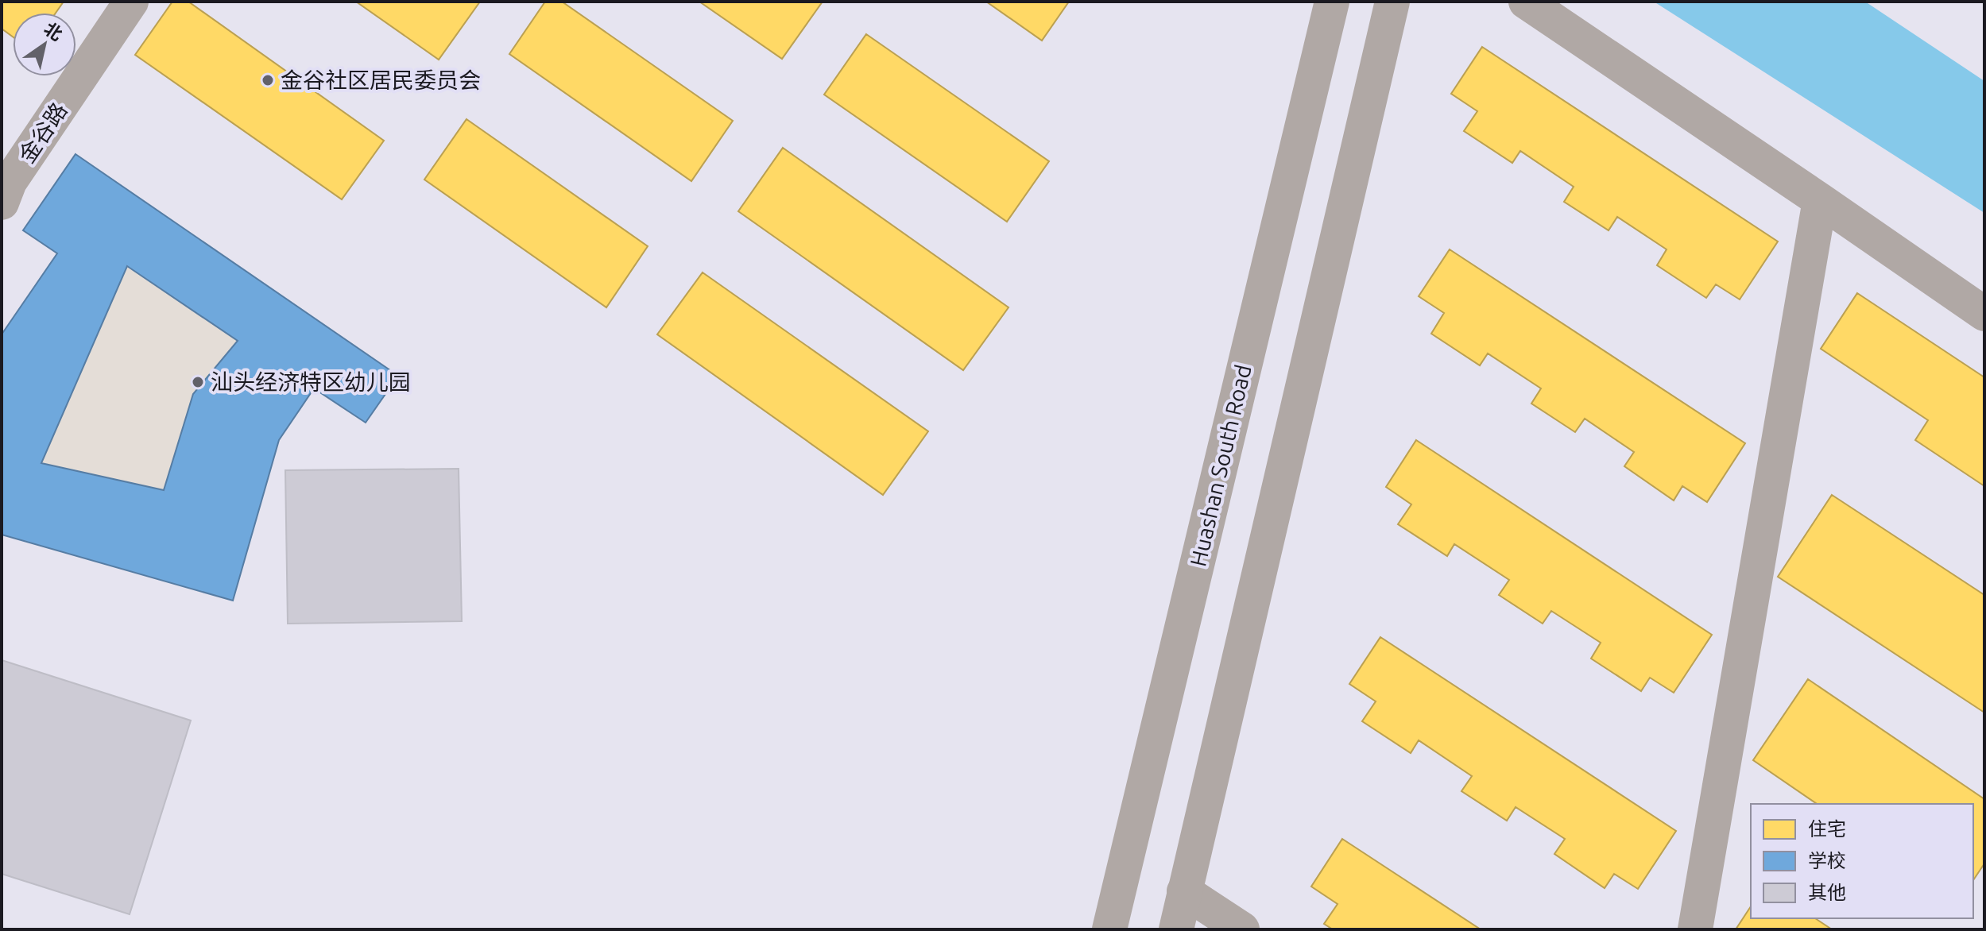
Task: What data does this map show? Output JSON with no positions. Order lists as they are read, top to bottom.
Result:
{
  "streets": {
    "street": ["金谷路", "Huashan South Road"]
  },
  "places": ["金谷社区居民委员会", "汕头经济特区幼儿园"],
  "legend": ["住宅", "学校", "其他"],
  "north": "top right"
}
